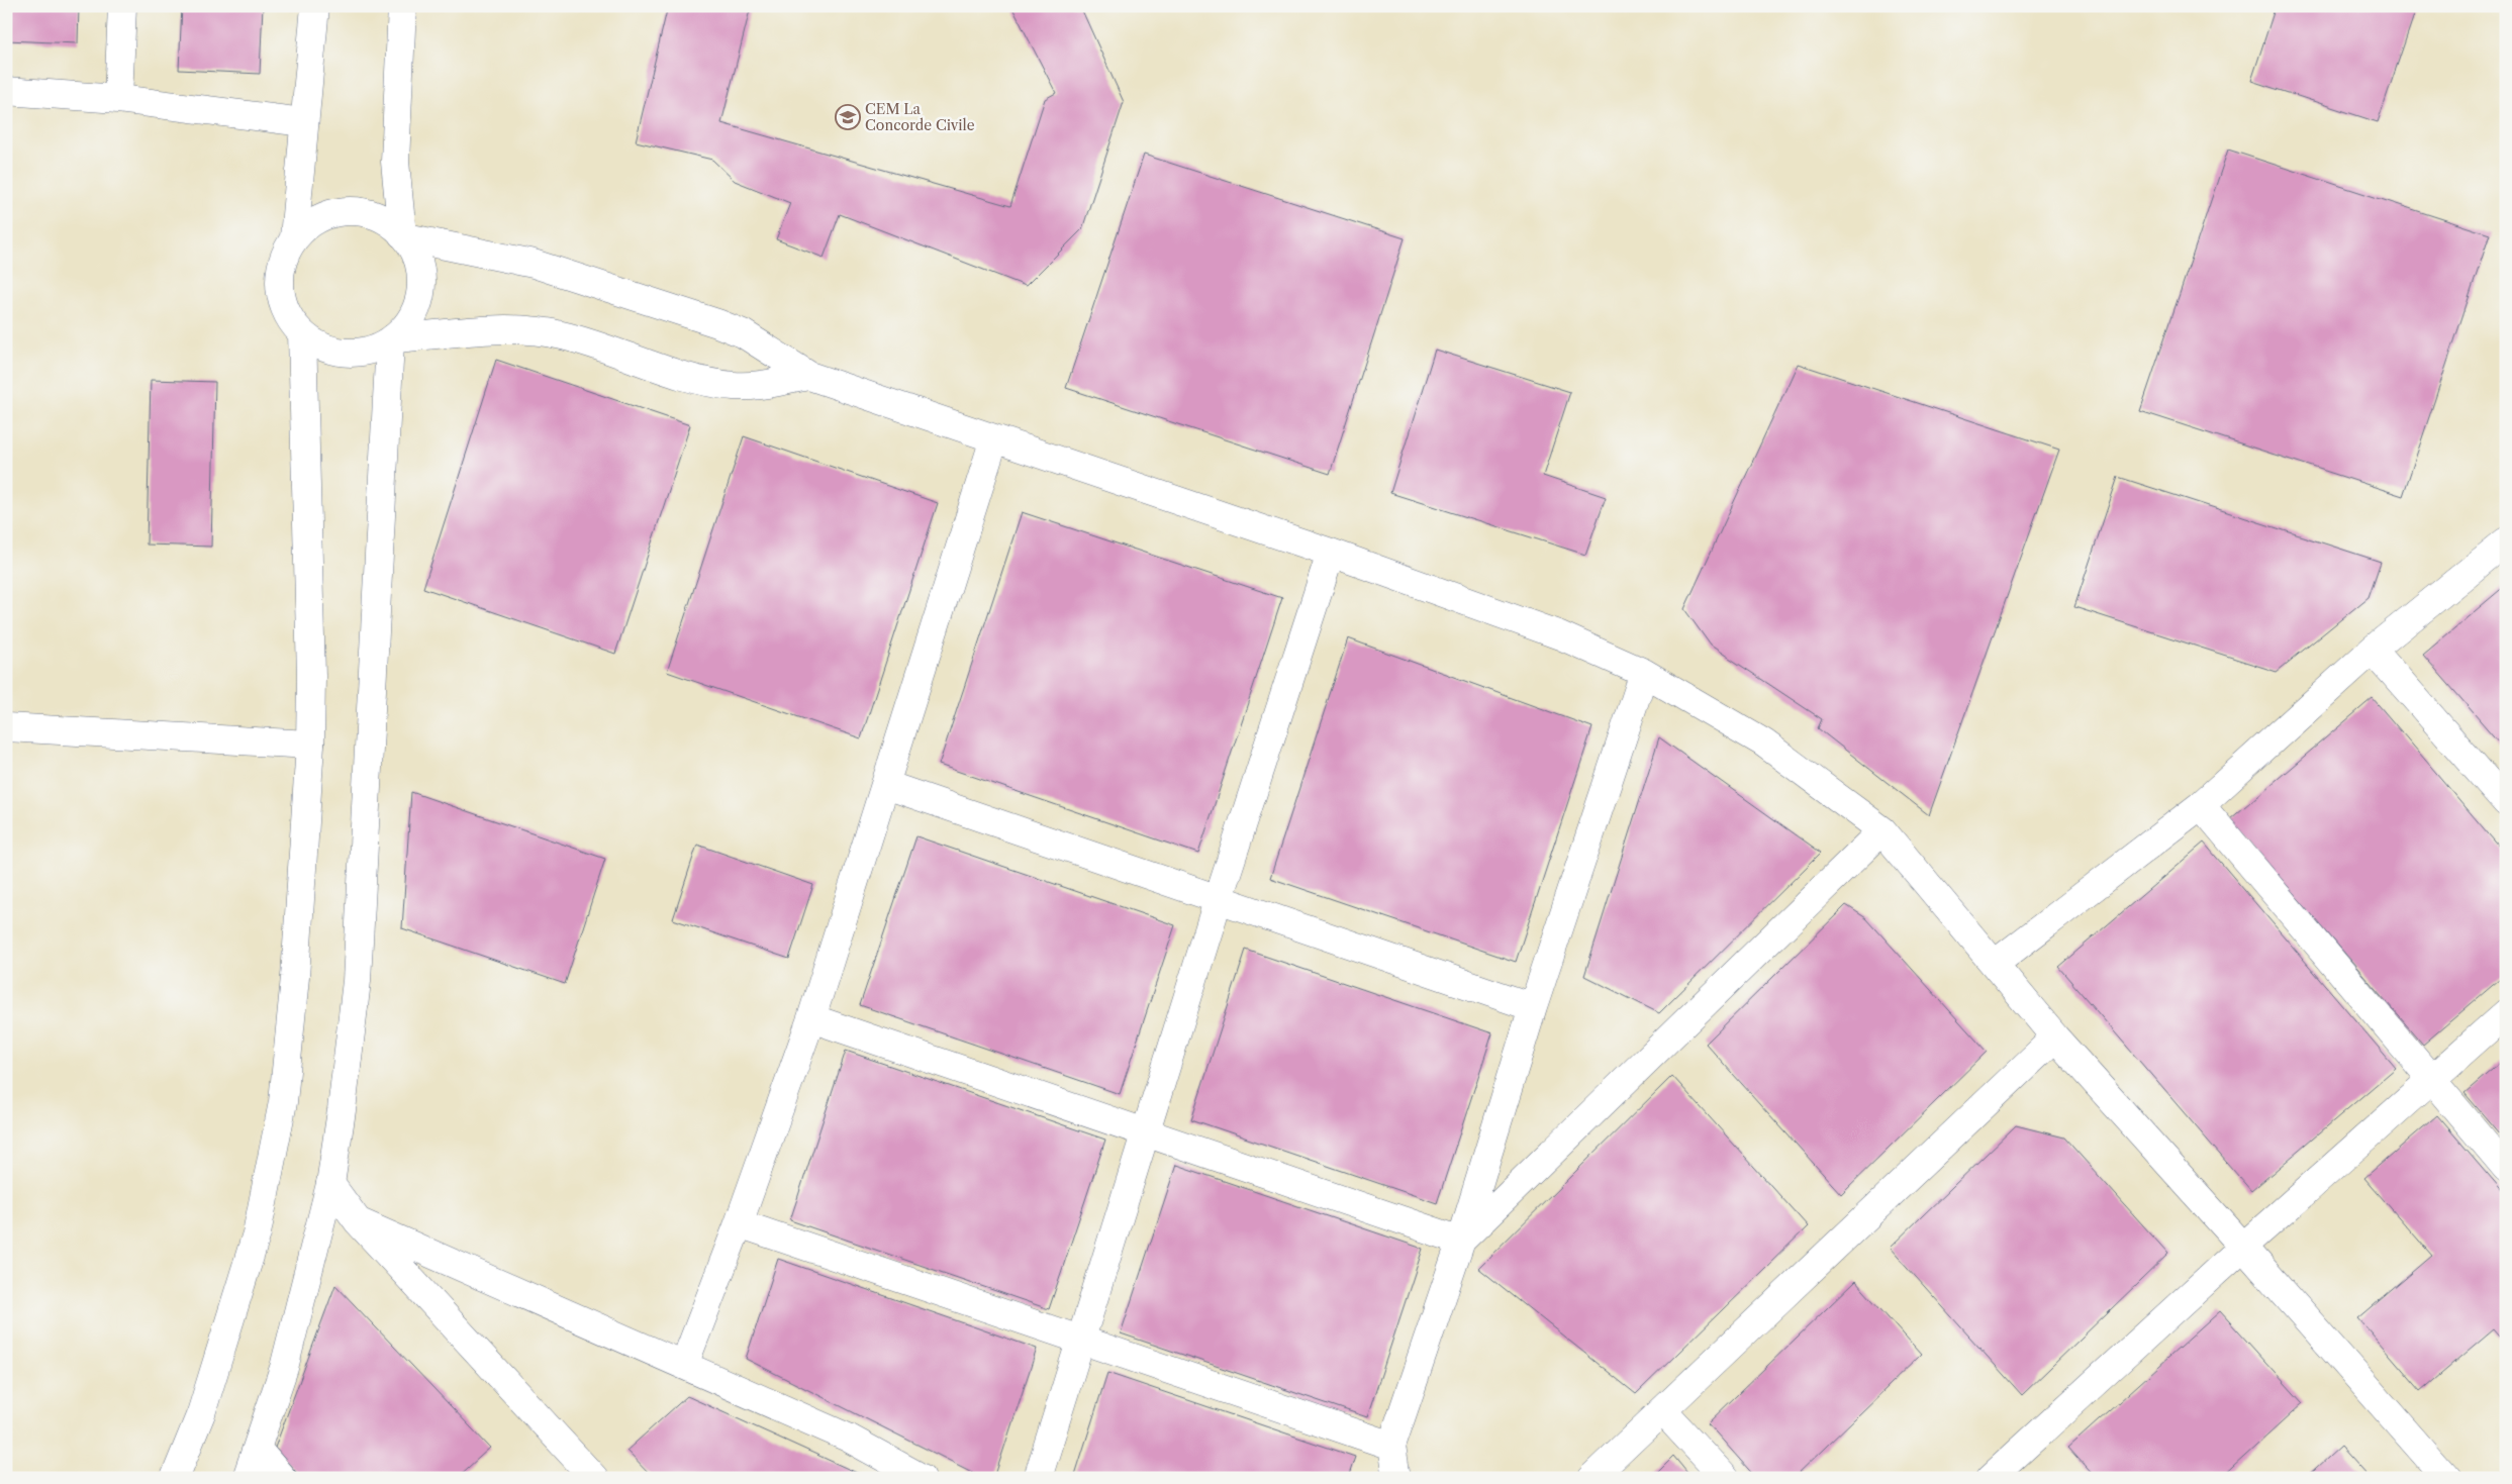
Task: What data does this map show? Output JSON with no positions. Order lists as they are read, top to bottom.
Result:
{
  "places": {
    "school or university": ["CEM La Concorde Civile"]
  }
}
